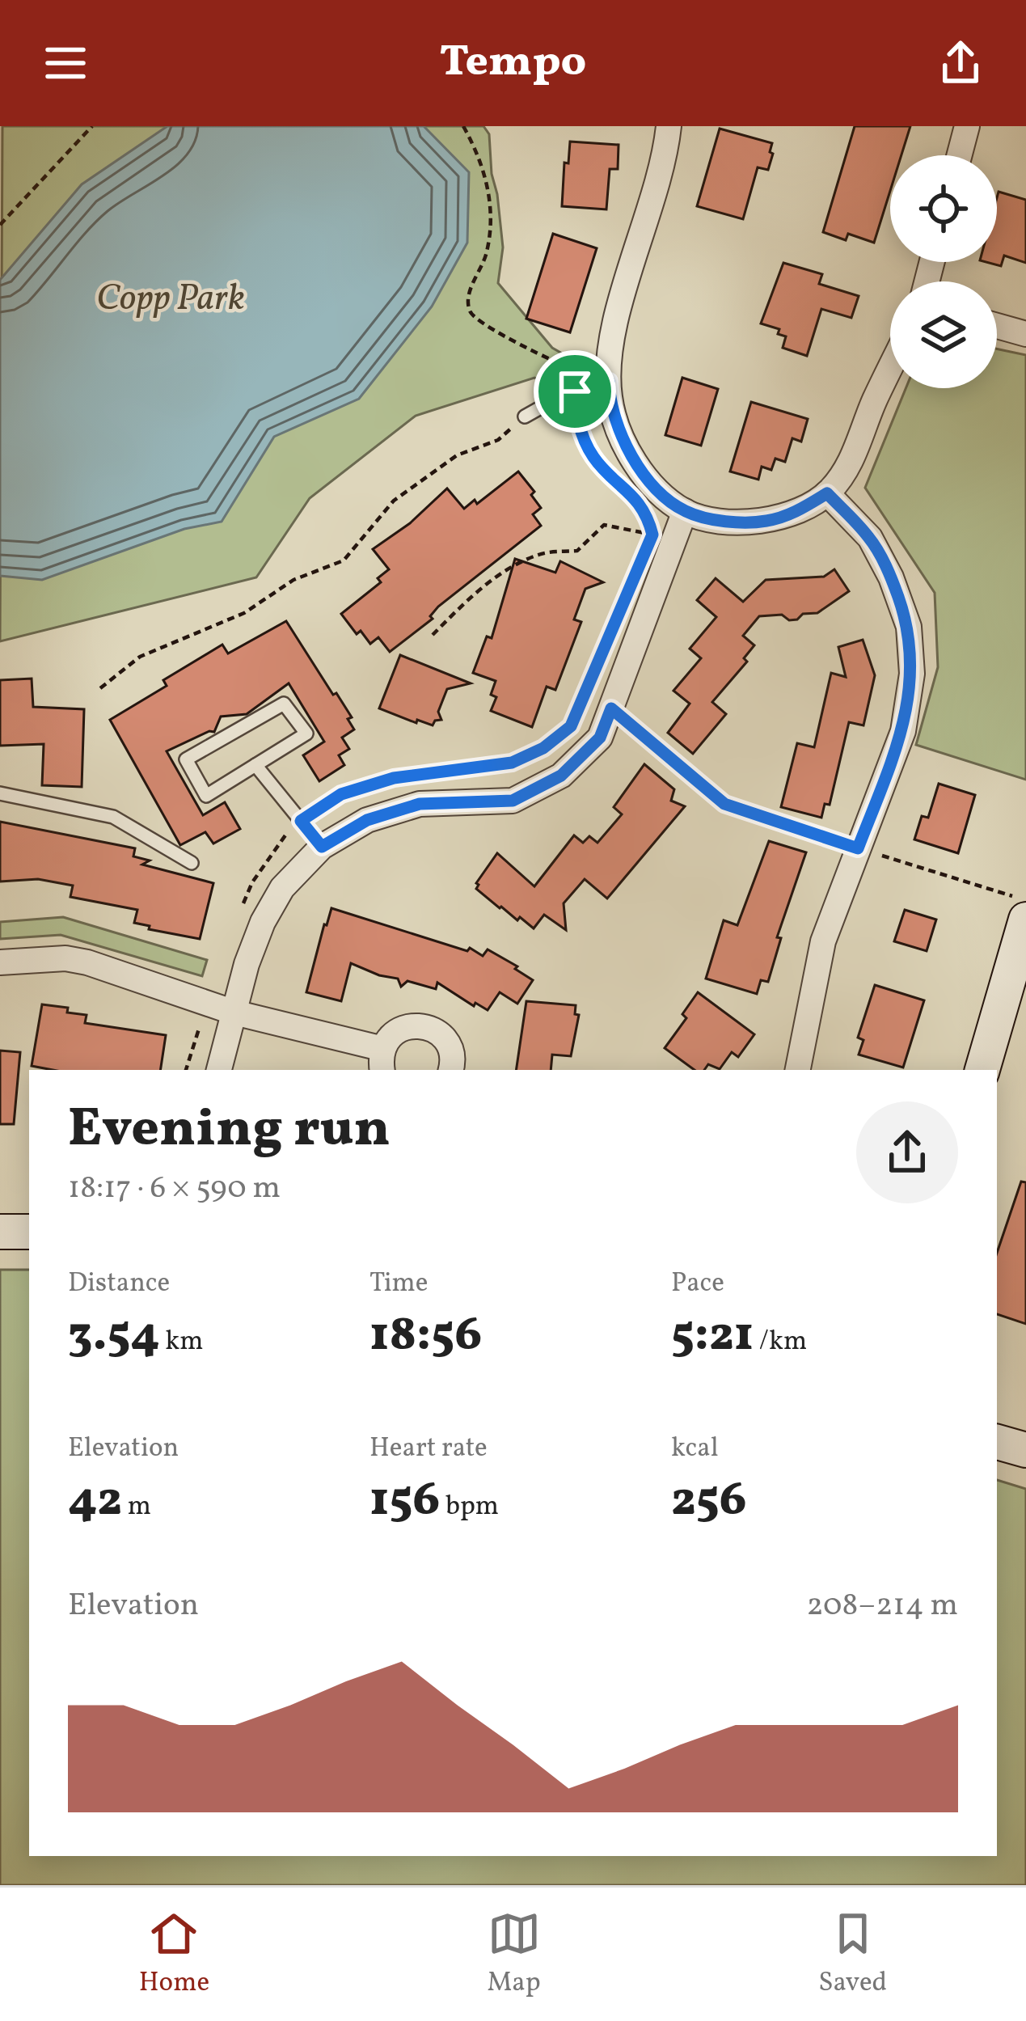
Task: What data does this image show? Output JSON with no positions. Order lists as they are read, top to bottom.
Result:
{
  "parks": ["Copp Park"],
  "page": {
    "header": "Tempo",
    "heading": ["Evening run", "18:17 · 6 × 590 m"],
    "stats": [
      ["Distance", "3.54 km"],
      ["Time", "18:56"],
      ["Pace", "5:21 /km"],
      ["Elevation", "42 m"],
      ["Heart rate", "156 bpm"],
      ["kcal", "256"]
    ],
    "chart": ["Elevation", "208–214 m"],
    "tabs": ["Home", "Map", "Saved"]
  }
}
